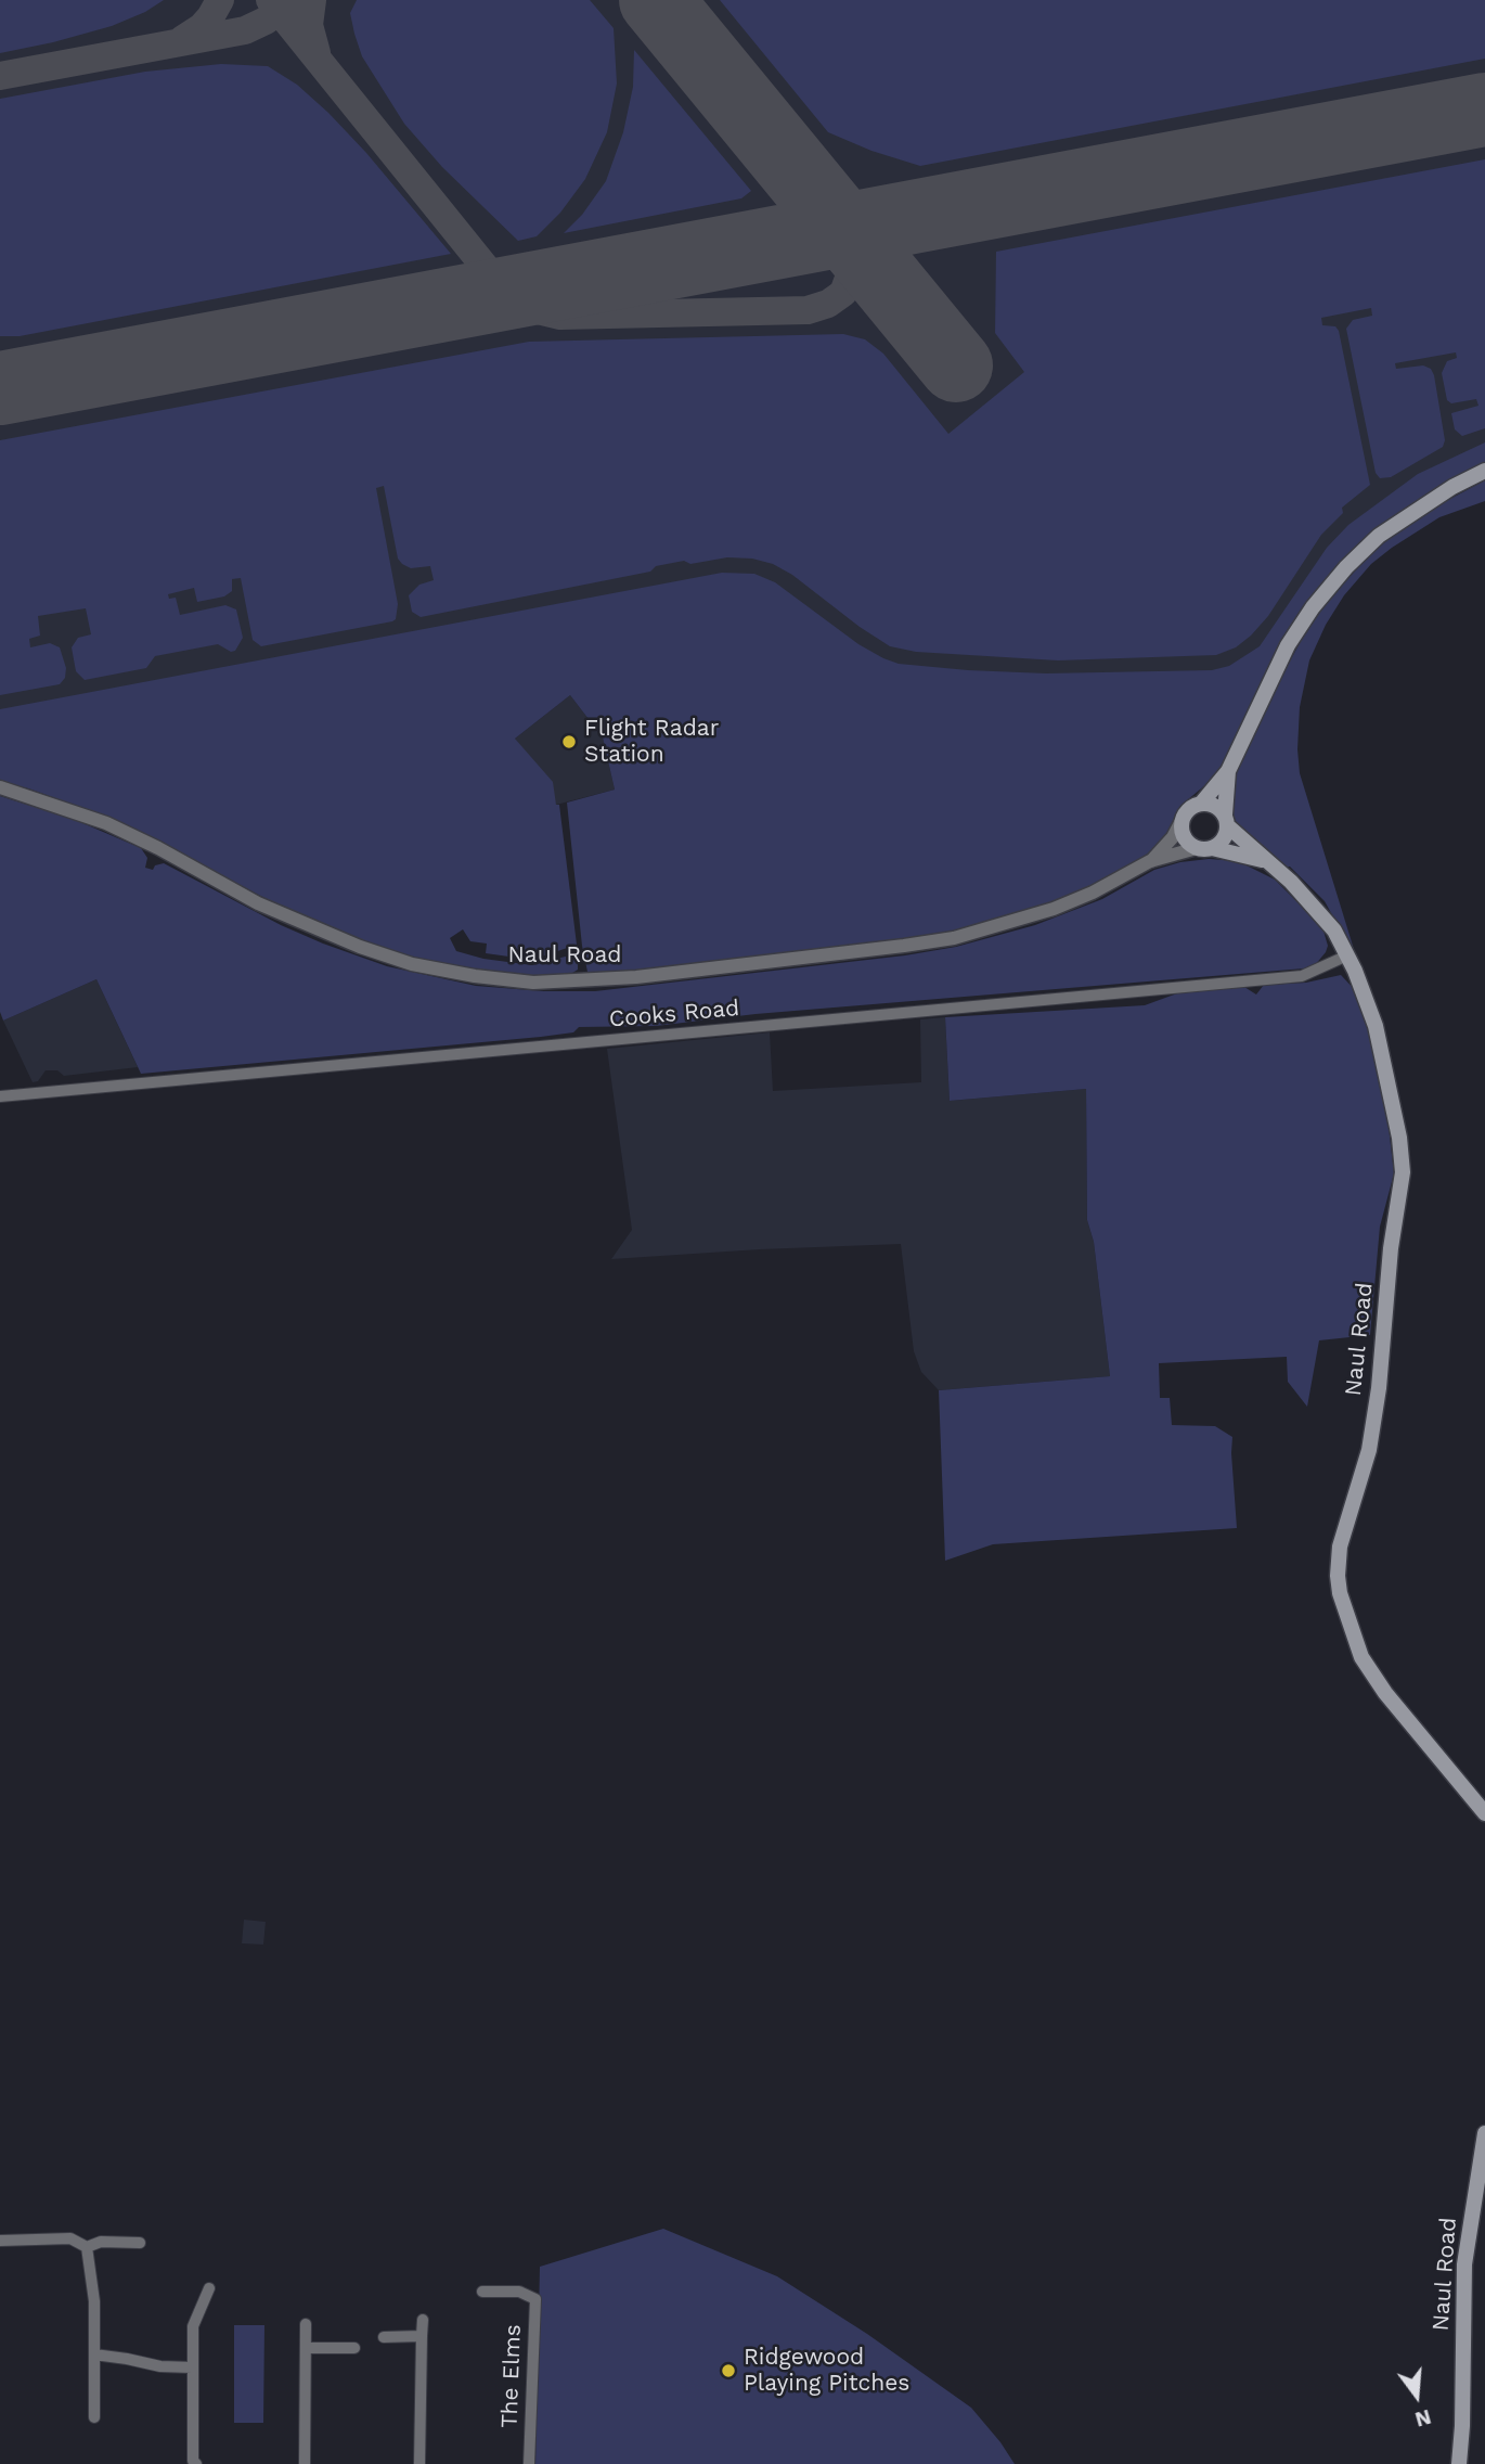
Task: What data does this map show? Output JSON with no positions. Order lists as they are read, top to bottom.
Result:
{
  "streets": {
    "main road": ["Naul Road"],
    "street": ["Cooks Road", "The Elms"]
  },
  "crossings": [
    ["Naul Road", "Cooks Road"]
  ],
  "places": ["Flight Radar Station", "Ridgewood Playing Pitches"],
  "north": "bottom"
}
